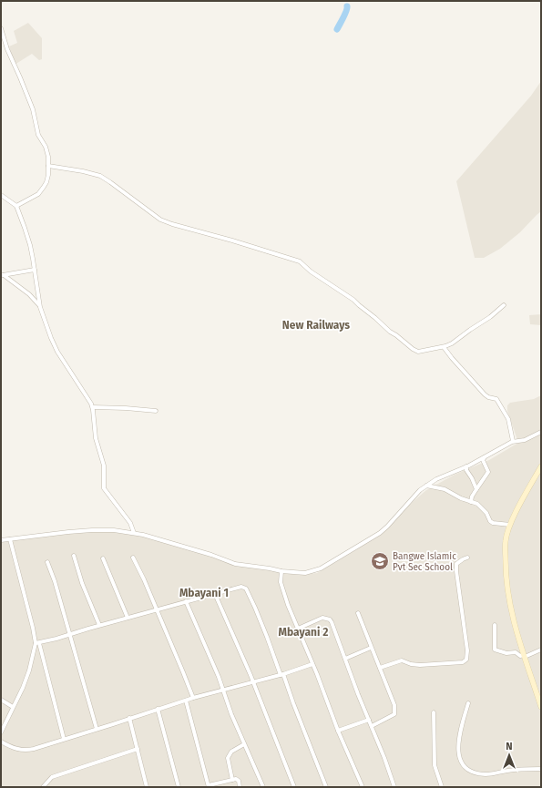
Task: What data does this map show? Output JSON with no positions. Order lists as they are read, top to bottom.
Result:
{
  "districts": ["New Railways", "Mbayani 1", "Mbayani 2"],
  "places": {
    "school or university": ["Bangwe Islamic Pvt Sec School"]
  },
  "north": "top"
}
